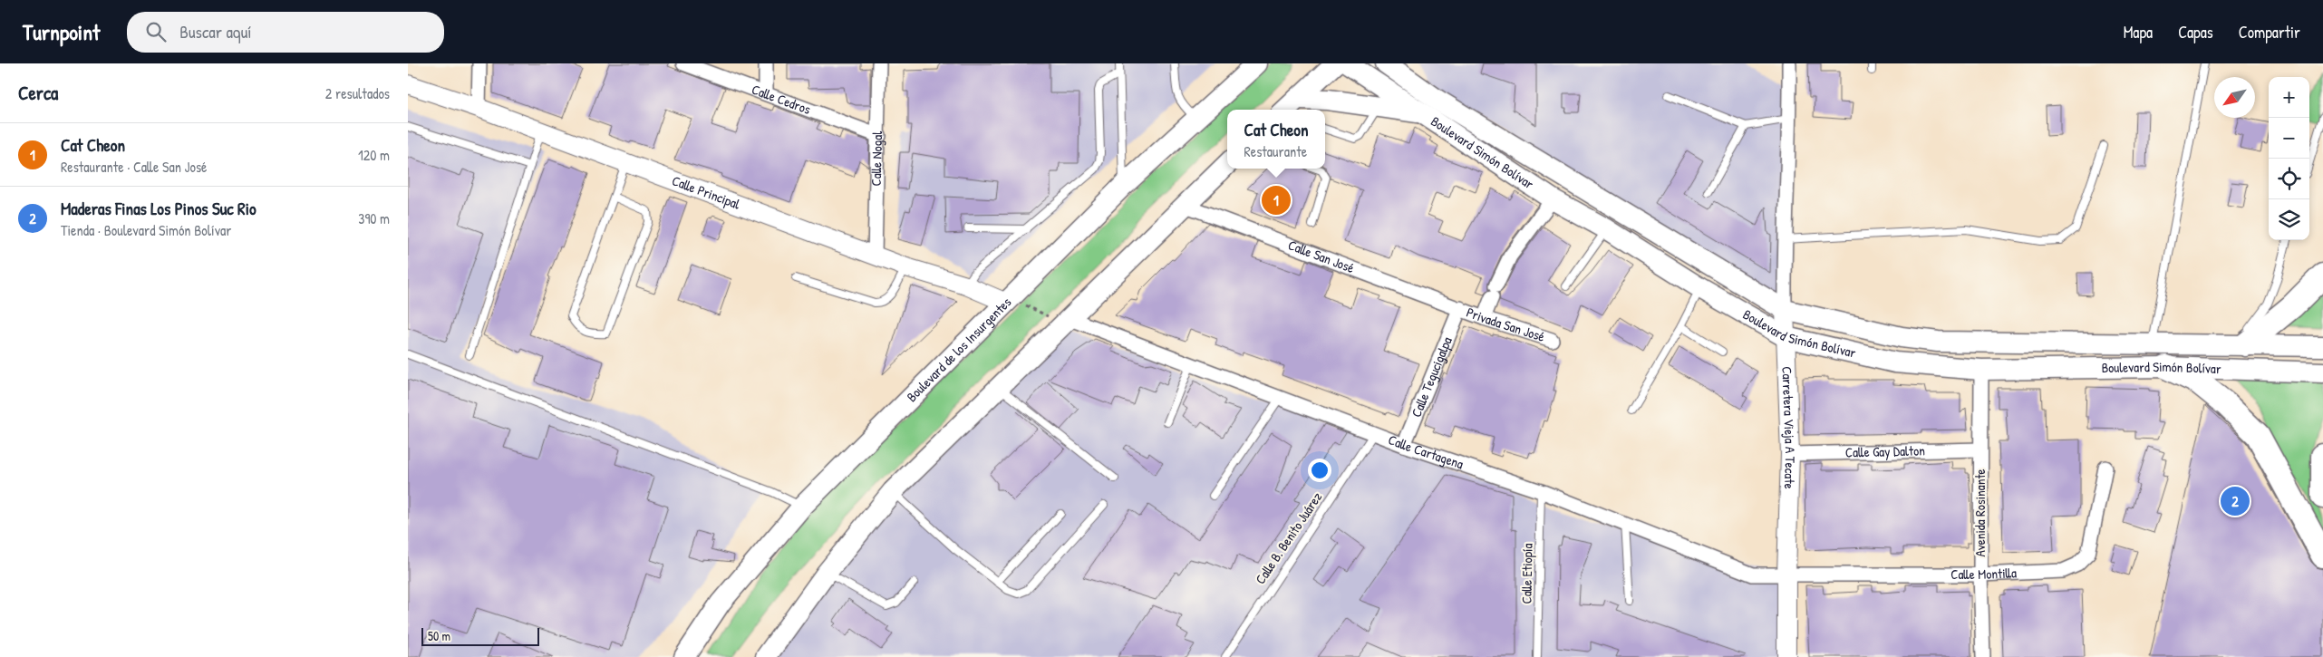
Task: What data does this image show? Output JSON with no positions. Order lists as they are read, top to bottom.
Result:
{
  "streets": {
    "main road": ["Boulevard Simón Bolívar", "Boulevard de los Insurgentes"],
    "street": [
      "Calle Cedros",
      "Calle Nogal",
      "Calle Principal",
      "Calle San José",
      "Privada San José",
      "Calle Tegucigalpa",
      "Carretera Vieja A Tecate",
      "Calle Cartagena",
      "Calle Gay Dalton",
      "Avenida Rosinante",
      "Calle Montilla"
    ],
    "lane": ["Calle B. Benito Juárez", "Calle Etiopía"]
  },
  "crossings": [
    ["Calle Cedros", "Calle Nogal"],
    ["Boulevard Simón Bolívar", "Carretera Vieja A Tecate"],
    ["Boulevard Simón Bolívar", "Avenida Rosinante"],
    ["Calle Nogal", "Calle Principal"],
    ["Calle Principal", "Boulevard de los Insurgentes"],
    ["Calle San José", "Privada San José"],
    ["Calle San José", "Calle Tegucigalpa"],
    ["Privada San José", "Calle Tegucigalpa"],
    ["Calle Tegucigalpa", "Calle Cartagena"],
    ["Carretera Vieja A Tecate", "Calle Cartagena"],
    ["Carretera Vieja A Tecate", "Calle Gay Dalton"],
    ["Carretera Vieja A Tecate", "Calle Montilla"],
    ["Calle Cartagena", "Calle B. Benito Juárez"],
    ["Calle Cartagena", "Calle Etiopía"],
    ["Calle Cartagena", "Calle Montilla"],
    ["Calle Gay Dalton", "Avenida Rosinante"],
    ["Avenida Rosinante", "Calle Montilla"]
  ],
  "scale_bar": "50 m",
  "north": "bottom left",
  "page": {
    "header": "Turnpoint",
    "search": "Buscar aquí",
    "nav": ["Mapa", "Capas", "Compartir"],
    "heading": ["Cerca", "2 resultados"],
    "map_buttons": ["+", "−"],
    "popup": ["Cat Cheon", "Restaurante"],
    "list": [
      {
        "mark": "1",
        "name": "Cat Cheon",
        "note": "Restaurante · Calle San José",
        "value": "120 m"
      },
      {
        "mark": "2",
        "name": "Maderas Finas Los Pinos Suc Rio",
        "note": "Tienda · Boulevard Simón Bolívar",
        "value": "390 m"
      }
    ],
    "pins": ["1", "2"],
    "scale": "50 m"
  }
}
